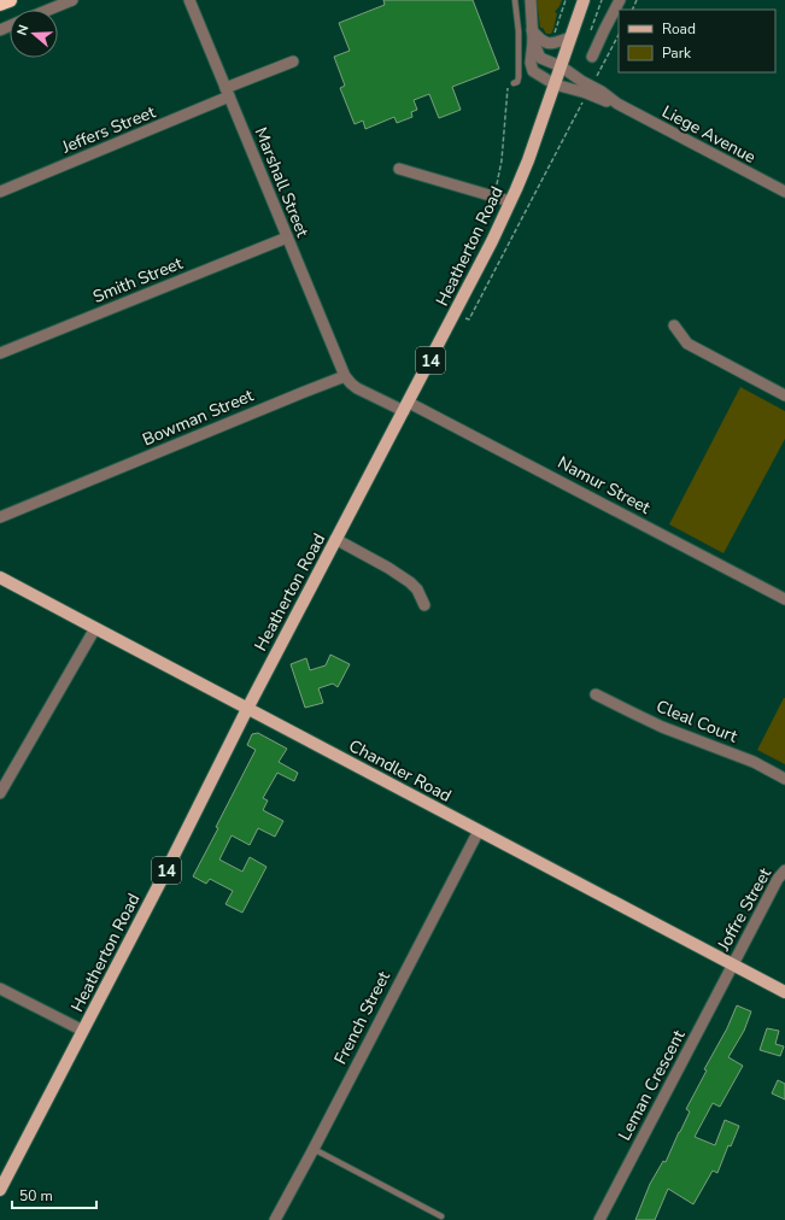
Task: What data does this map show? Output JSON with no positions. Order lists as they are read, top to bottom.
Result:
{
  "streets": {
    "main road": ["Heatherton Road", "14", "Chandler Road"],
    "street": [
      "Jeffers Street",
      "Liege Avenue",
      "Marshall Street",
      "Smith Street",
      "Bowman Street",
      "Namur Street",
      "Cleal Court",
      "Joffre Street",
      "French Street",
      "Leman Crescent"
    ]
  },
  "crossings": [
    ["Jeffers Street", "Marshall Street"],
    ["Liege Avenue", "Heatherton Road"],
    ["Marshall Street", "Smith Street"],
    ["Marshall Street", "Bowman Street"],
    ["Heatherton Road", "Namur Street"],
    ["Heatherton Road", "Chandler Road"],
    ["Chandler Road", "Joffre Street"],
    ["Chandler Road", "French Street"],
    ["Chandler Road", "Leman Crescent"],
    ["Joffre Street", "Leman Crescent"]
  ],
  "legend": ["Road", "Park"],
  "scale_bar": "50 m",
  "north": "left"
}
